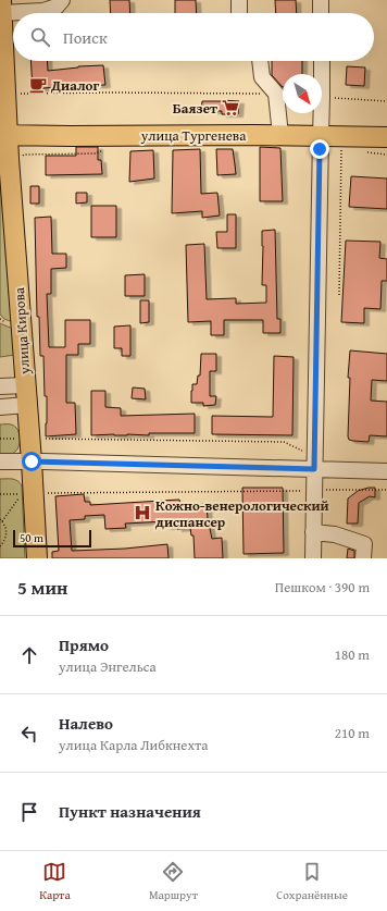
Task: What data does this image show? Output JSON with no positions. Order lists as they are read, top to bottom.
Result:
{
  "streets": {
    "main road": ["улица Тургенева", "улица Кирова"]
  },
  "crossings": [
    ["улица Тургенева", "улица Кирова"]
  ],
  "places": {
    "cafe": ["Диалог"],
    "supermarket": ["Баязет"],
    "hospital": ["Кожно-венерологический диспансер"]
  },
  "scale_bar": "50 m",
  "north": "bottom right",
  "page": {
    "search": "Поиск",
    "scale": "50 m",
    "heading": ["5 мин", "Пешком · 390 m"],
    "list": [
      ["Прямо", "улица Энгельса", "180 m"],
      ["Налево", "улица Карла Либкнехта", "210 m"],
      "Пункт назначения"
    ],
    "nav": ["Карта", "Маршрут", "Сохранённые"]
  }
}
